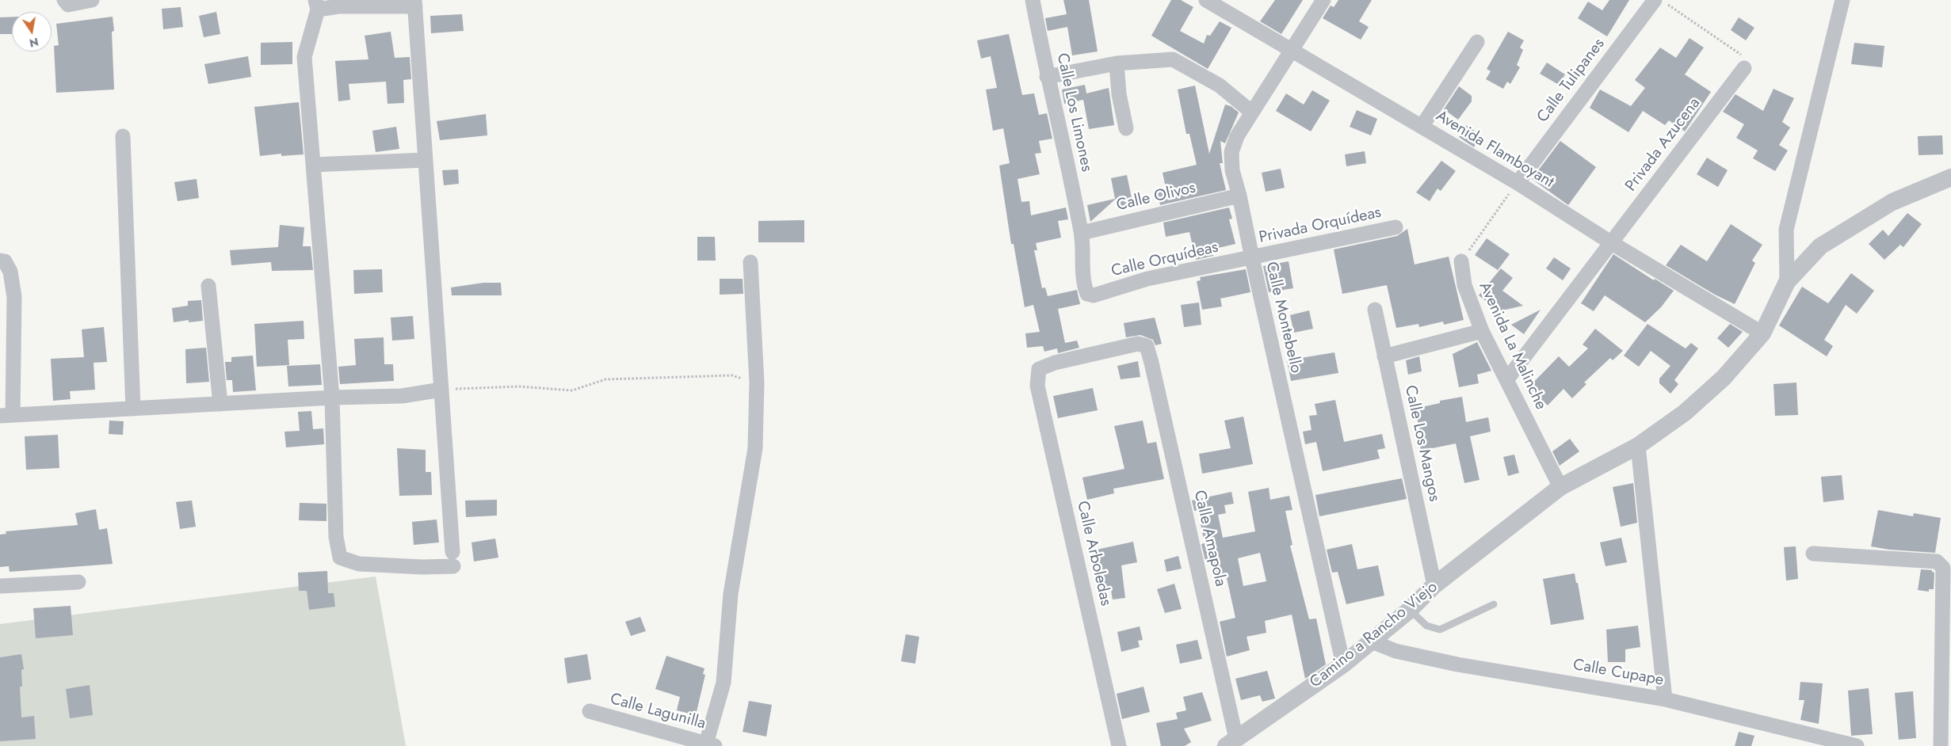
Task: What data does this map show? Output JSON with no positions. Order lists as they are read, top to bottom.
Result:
{
  "streets": {
    "street": [
      "Calle Tulipanes",
      "Calle Los Limones",
      "Privada Azucena",
      "Avenida Flamboyant",
      "Calle Olivos",
      "Privada Orquídeas",
      "Calle Orquídeas",
      "Calle Montebello",
      "Avenida La Malinche",
      "Calle Los Mangos",
      "Calle Amapola",
      "Calle Arboledas",
      "Camino a Rancho Viejo",
      "Calle Cupape",
      "Calle Lagunilla"
    ]
  },
  "crossings": [
    ["Calle Tulipanes", "Avenida Flamboyant"],
    ["Calle Los Limones", "Calle Olivos"],
    ["Calle Los Limones", "Calle Orquídeas"],
    ["Privada Azucena", "Avenida Flamboyant"],
    ["Privada Azucena", "Avenida La Malinche"],
    ["Avenida Flamboyant", "Calle Montebello"],
    ["Avenida Flamboyant", "Camino a Rancho Viejo"],
    ["Calle Olivos", "Calle Montebello"],
    ["Privada Orquídeas", "Calle Orquídeas"],
    ["Privada Orquídeas", "Calle Montebello"],
    ["Calle Orquídeas", "Calle Montebello"],
    ["Calle Montebello", "Camino a Rancho Viejo"],
    ["Avenida La Malinche", "Camino a Rancho Viejo"],
    ["Calle Los Mangos", "Camino a Rancho Viejo"],
    ["Calle Amapola", "Calle Arboledas"],
    ["Calle Amapola", "Camino a Rancho Viejo"],
    ["Camino a Rancho Viejo", "Calle Cupape"]
  ],
  "north": "bottom"
}
